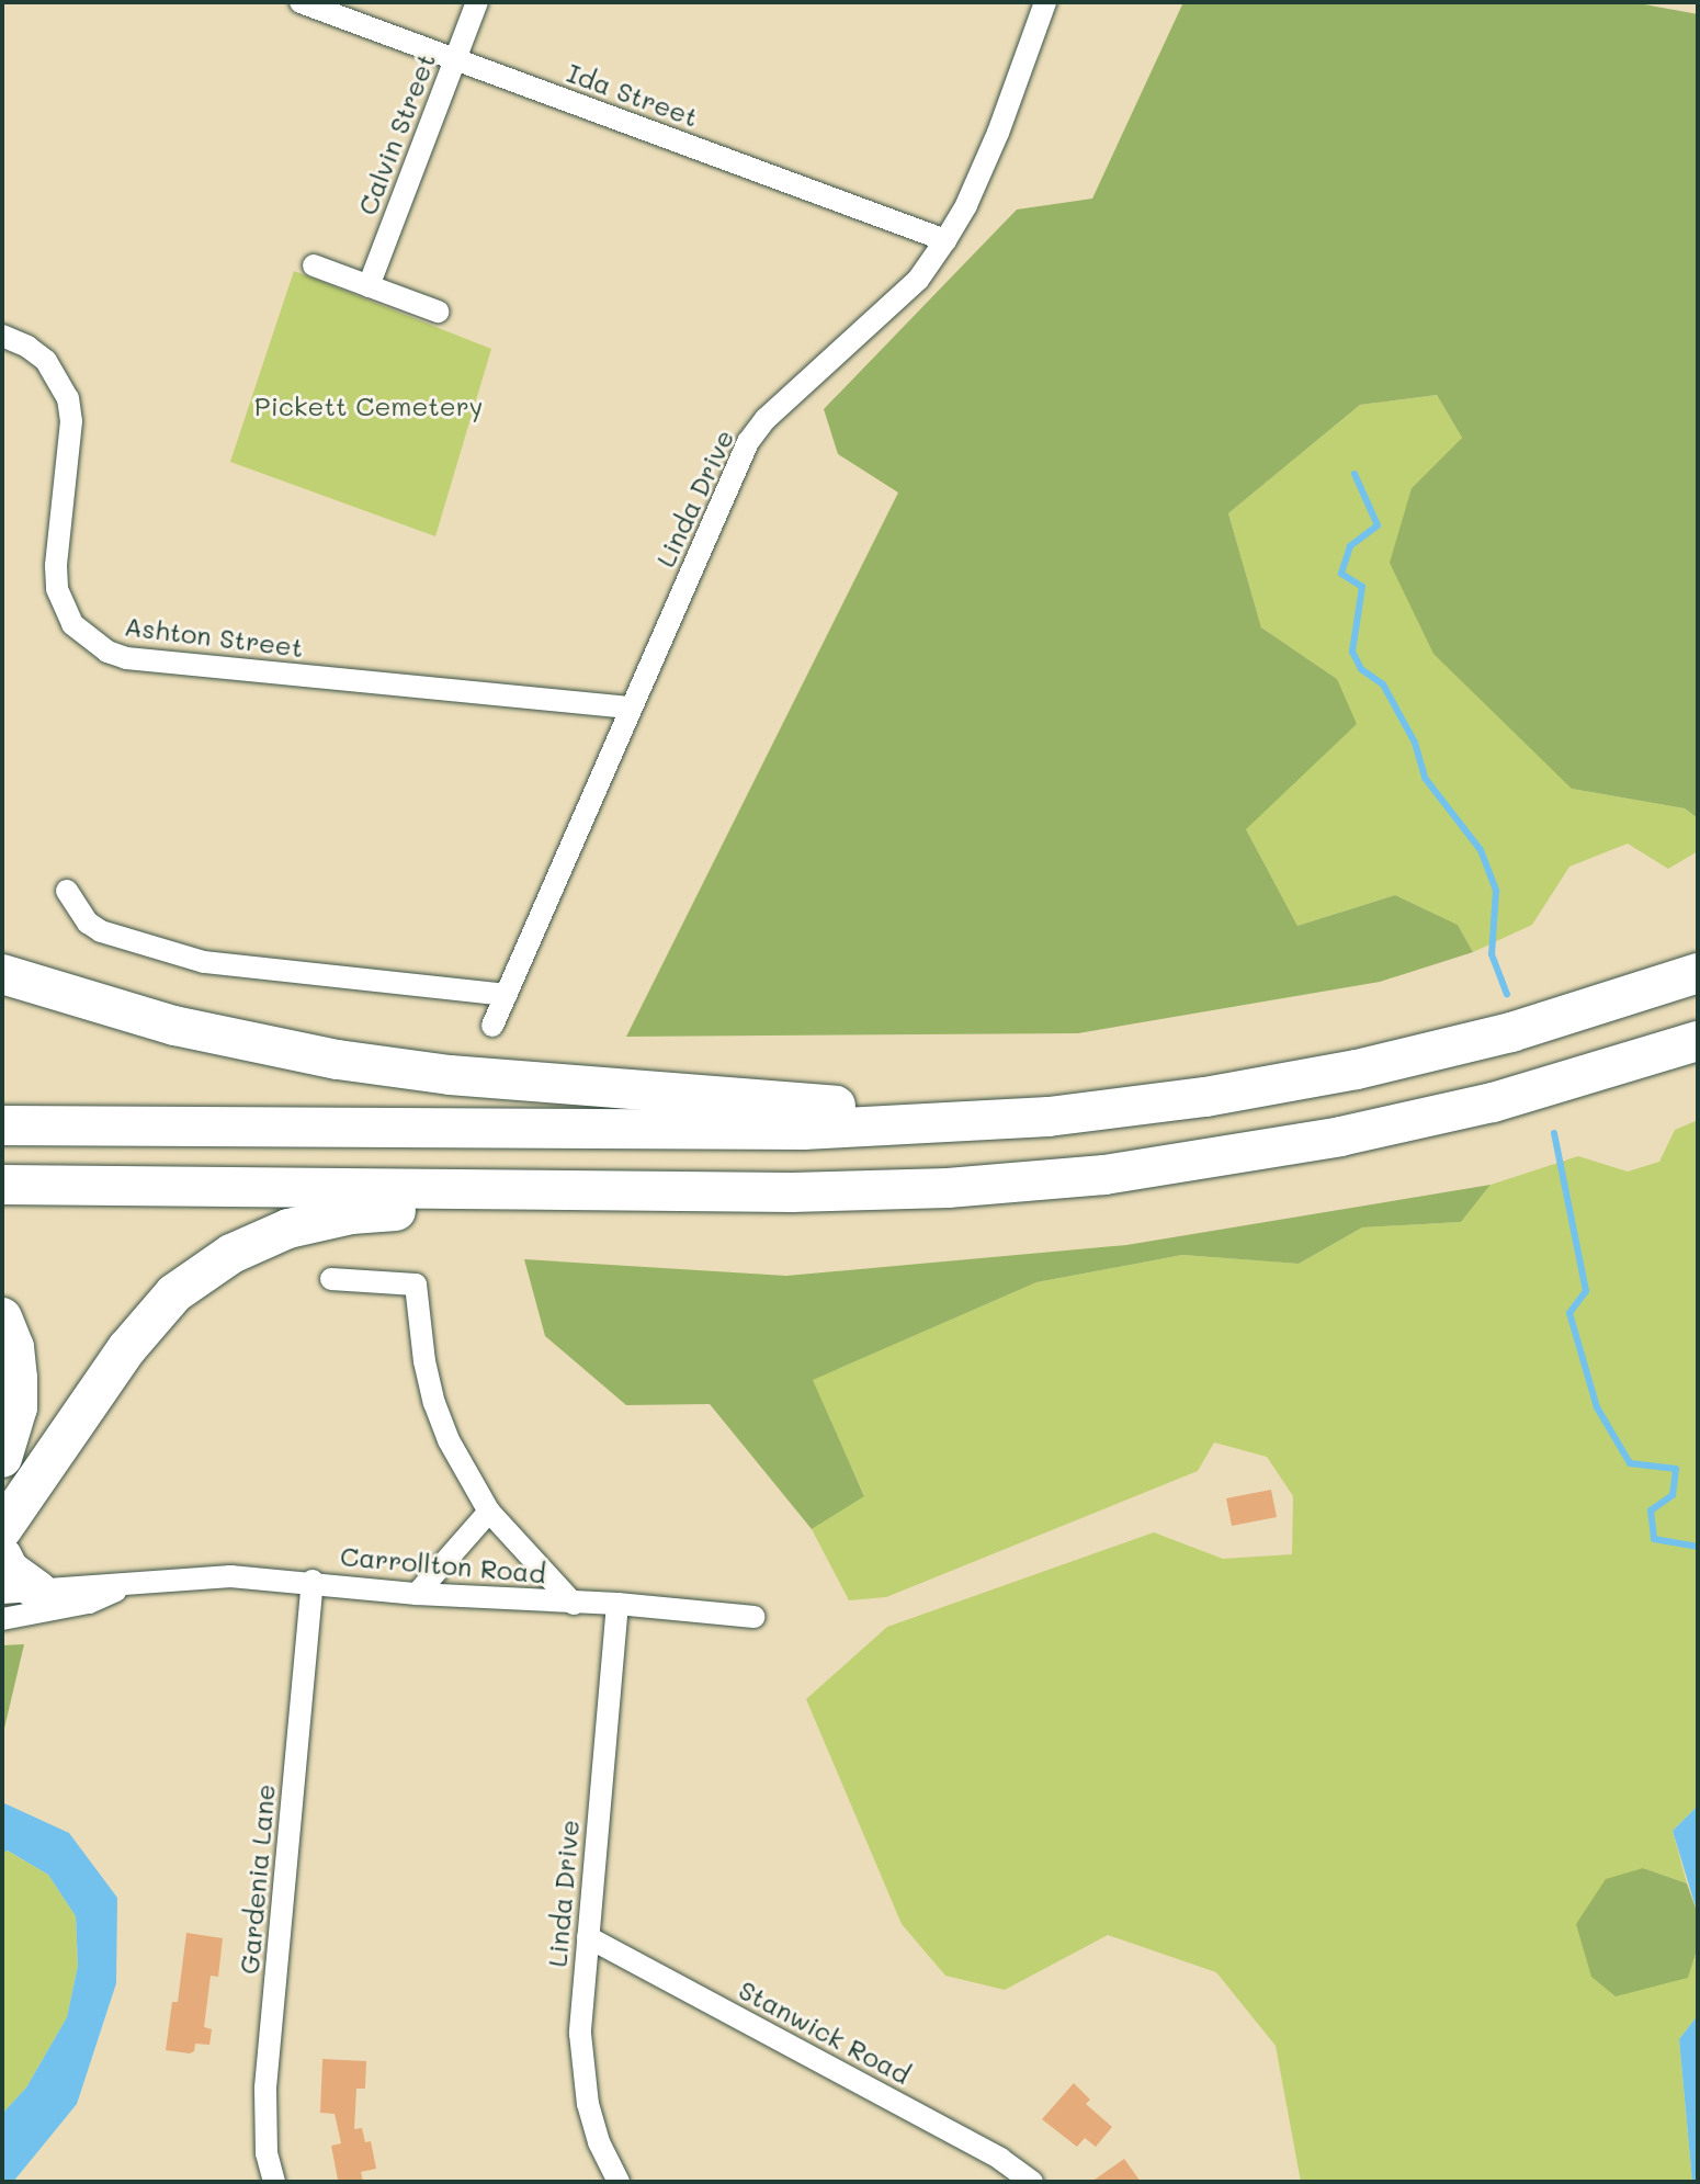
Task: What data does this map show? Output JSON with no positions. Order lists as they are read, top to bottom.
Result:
{
  "streets": {
    "street": [
      "Ida Street",
      "Calvin Street",
      "Linda Drive",
      "Ashton Street",
      "Carrollton Road",
      "Gardenia Lane",
      "Stanwick Road"
    ]
  },
  "crossings": [
    ["Ida Street", "Calvin Street"],
    ["Ida Street", "Linda Drive"],
    ["Linda Drive", "Ashton Street"],
    ["Linda Drive", "Carrollton Road"],
    ["Linda Drive", "Stanwick Road"],
    ["Carrollton Road", "Gardenia Lane"]
  ],
  "parks": ["Pickett Cemetery"]
}
